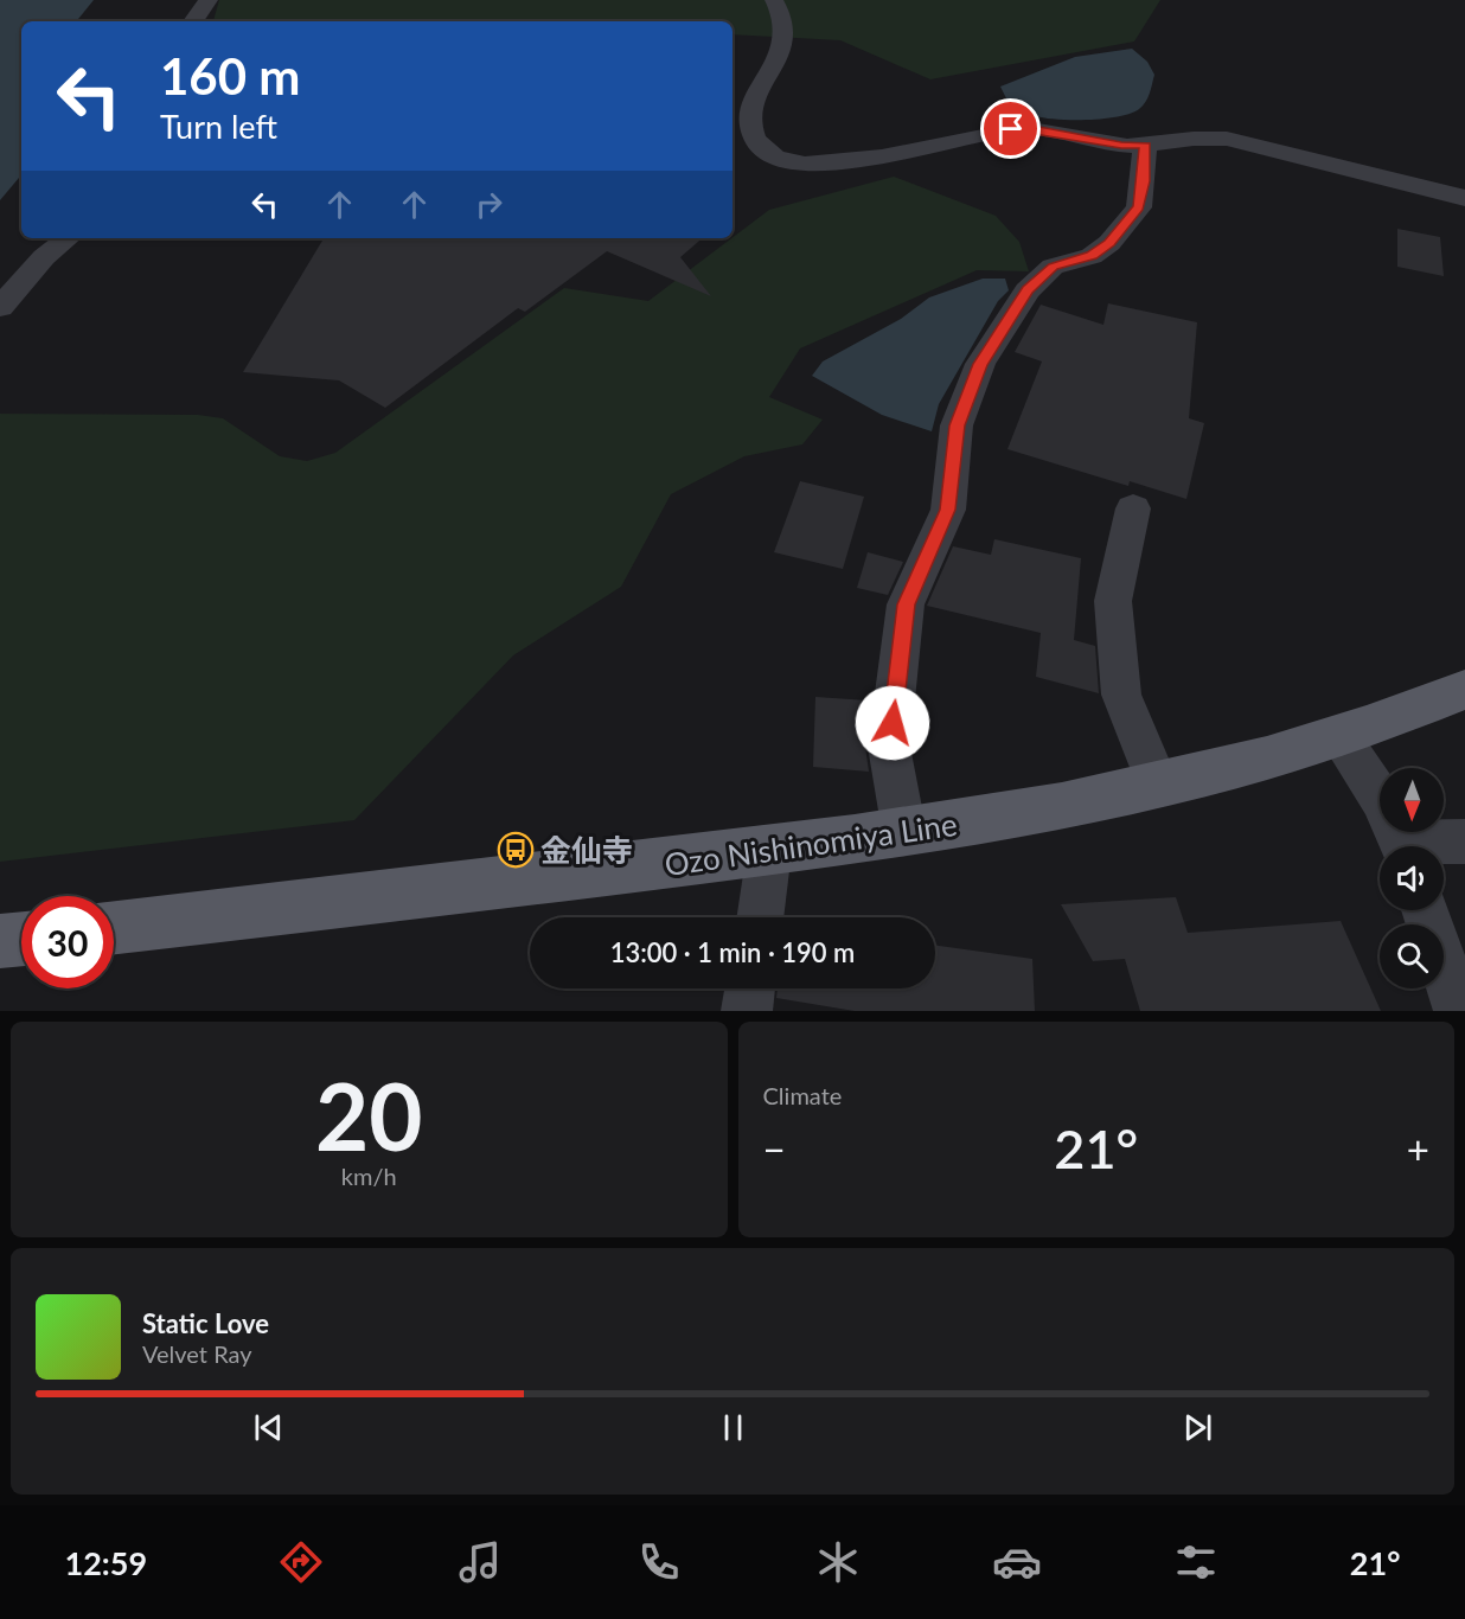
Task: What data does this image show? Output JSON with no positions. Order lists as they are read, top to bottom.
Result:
{
  "streets": {
    "main road": ["Ozo Nishinomiya Line"]
  },
  "places": {
    "bus stop": ["金仙寺"]
  },
  "north": "bottom",
  "page": {
    "turn": ["160 m", "Turn left"],
    "limit": "30",
    "trip": "13:00 · 1 min · 190 m",
    "tile": [
      ["20", "km/h"],
      "Climate"
    ],
    "heat": ["−", "21°", "+"],
    "song": ["Static Love", "Velvet Ray"],
    "tabs": ["12:59", "21°"]
  }
}
